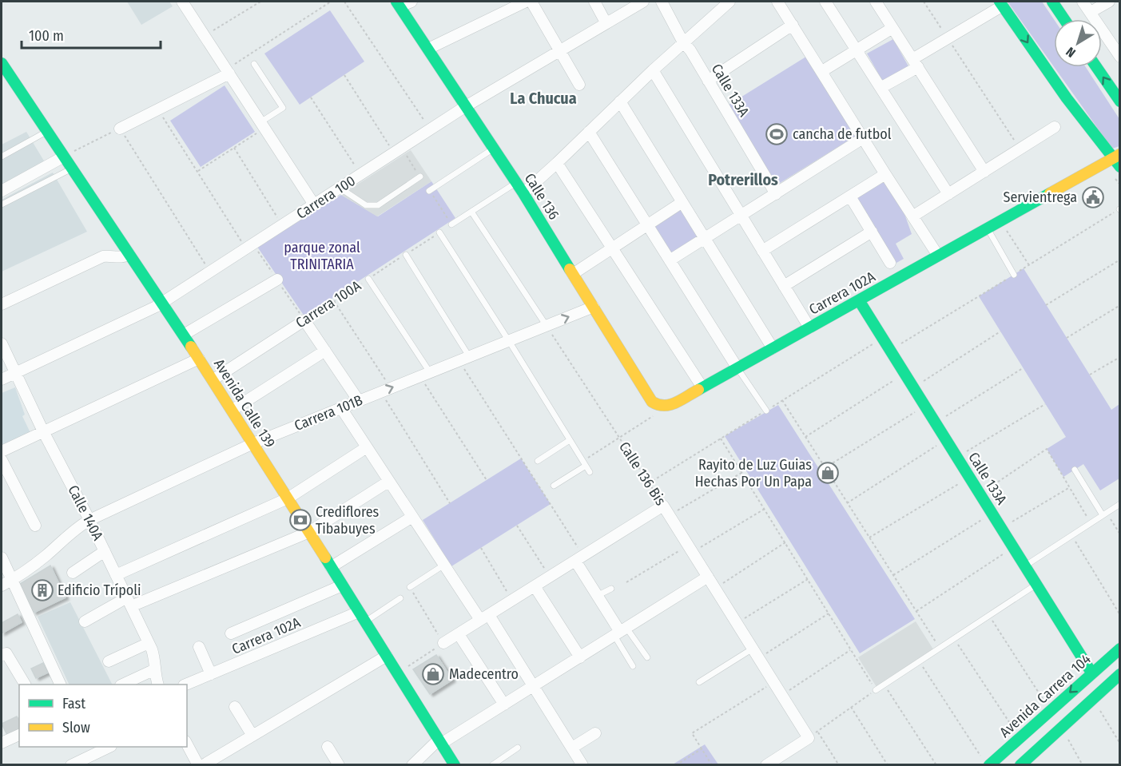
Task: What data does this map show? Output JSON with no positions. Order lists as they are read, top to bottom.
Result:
{
  "streets": {
    "street": [
      "Calle 133A",
      "Calle 136",
      "Carrera 100",
      "Carrera 102A",
      "Carrera 100A",
      "Avenida Calle 139",
      "Carrera 101B",
      "Calle 136 Bis",
      "Calle 140A",
      "Avenida Carrera 104"
    ]
  },
  "crossings": [
    ["Calle 133A", "Carrera 102A"],
    ["Calle 133A", "Avenida Carrera 104"],
    ["Calle 136", "Carrera 100"],
    ["Calle 136", "Carrera 102A"],
    ["Calle 136", "Carrera 101B"],
    ["Carrera 100", "Avenida Calle 139"],
    ["Carrera 100", "Calle 140A"],
    ["Carrera 102A", "Avenida Calle 139"],
    ["Carrera 100A", "Avenida Calle 139"],
    ["Avenida Calle 139", "Carrera 101B"],
    ["Carrera 101B", "Calle 136 Bis"],
    ["Carrera 101B", "Calle 140A"]
  ],
  "districts": ["La Chucua", "Potrerillos"],
  "parks": ["parque zonal TRINITARIA"],
  "places": {
    "sports": ["cancha de futbol"],
    "public building": ["Servientrega"],
    "shop": ["Rayito de Luz Guias Hechas Por Un Papa", "Madecentro"],
    "bank": ["Crediflores Tibabuyes"],
    "building": ["Edificio Trípoli"]
  },
  "legend": ["Fast", "Slow"],
  "scale_bar": "100 m",
  "north": "bottom left"
}
